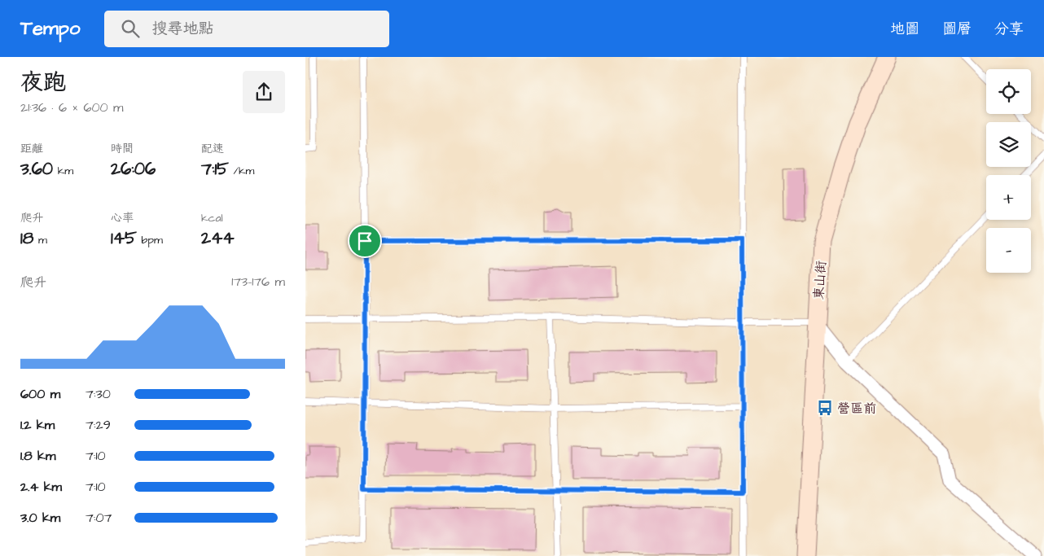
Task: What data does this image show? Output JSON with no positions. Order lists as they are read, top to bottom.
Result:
{
  "streets": {
    "main road": ["東山街"]
  },
  "places": {
    "bus stop": ["營區前"]
  },
  "page": {
    "header": "Tempo",
    "search": "搜尋地點",
    "nav": ["地圖", "圖層", "分享"],
    "heading": ["夜跑", "21:36 · 6 × 600 m"],
    "map_buttons": ["+", "−"],
    "stats": [
      ["距離", "3.60 km"],
      ["時間", "26:06"],
      ["配速", "7:15 /km"],
      ["爬升", "18 m"],
      ["心率", "145 bpm"],
      ["kcal", "244"]
    ],
    "chart": ["爬升", "173–176 m"],
    "list": [
      {
        "name": "600 m",
        "note": "7:30"
      },
      {
        "name": "1.2 km",
        "note": "7:29"
      },
      {
        "name": "1.8 km",
        "note": "7:10"
      },
      {
        "name": "2.4 km",
        "note": "7:10"
      },
      {
        "name": "3.0 km",
        "note": "7:07"
      }
    ]
  }
}
